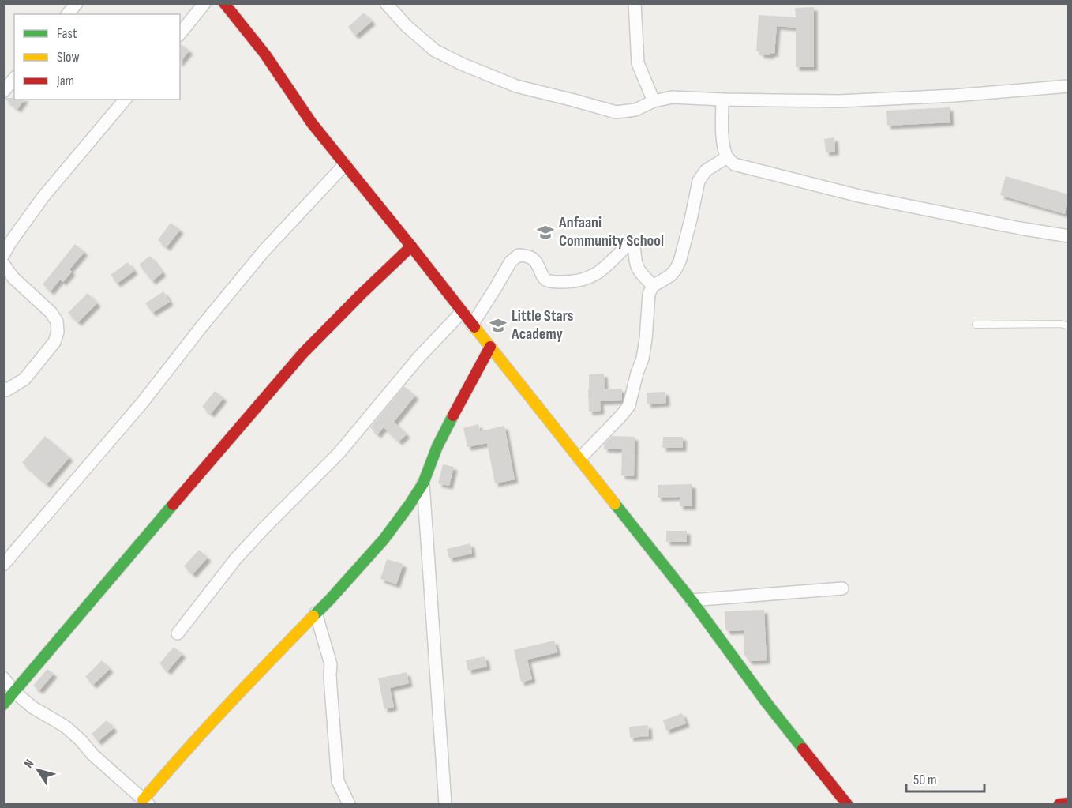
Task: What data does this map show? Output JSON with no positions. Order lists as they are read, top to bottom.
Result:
{
  "places": {
    "school or university": ["Anfaani Community School", "Little Stars Academy"]
  },
  "legend": ["Fast", "Slow", "Jam"],
  "scale_bar": "50 m",
  "north": "top left"
}
